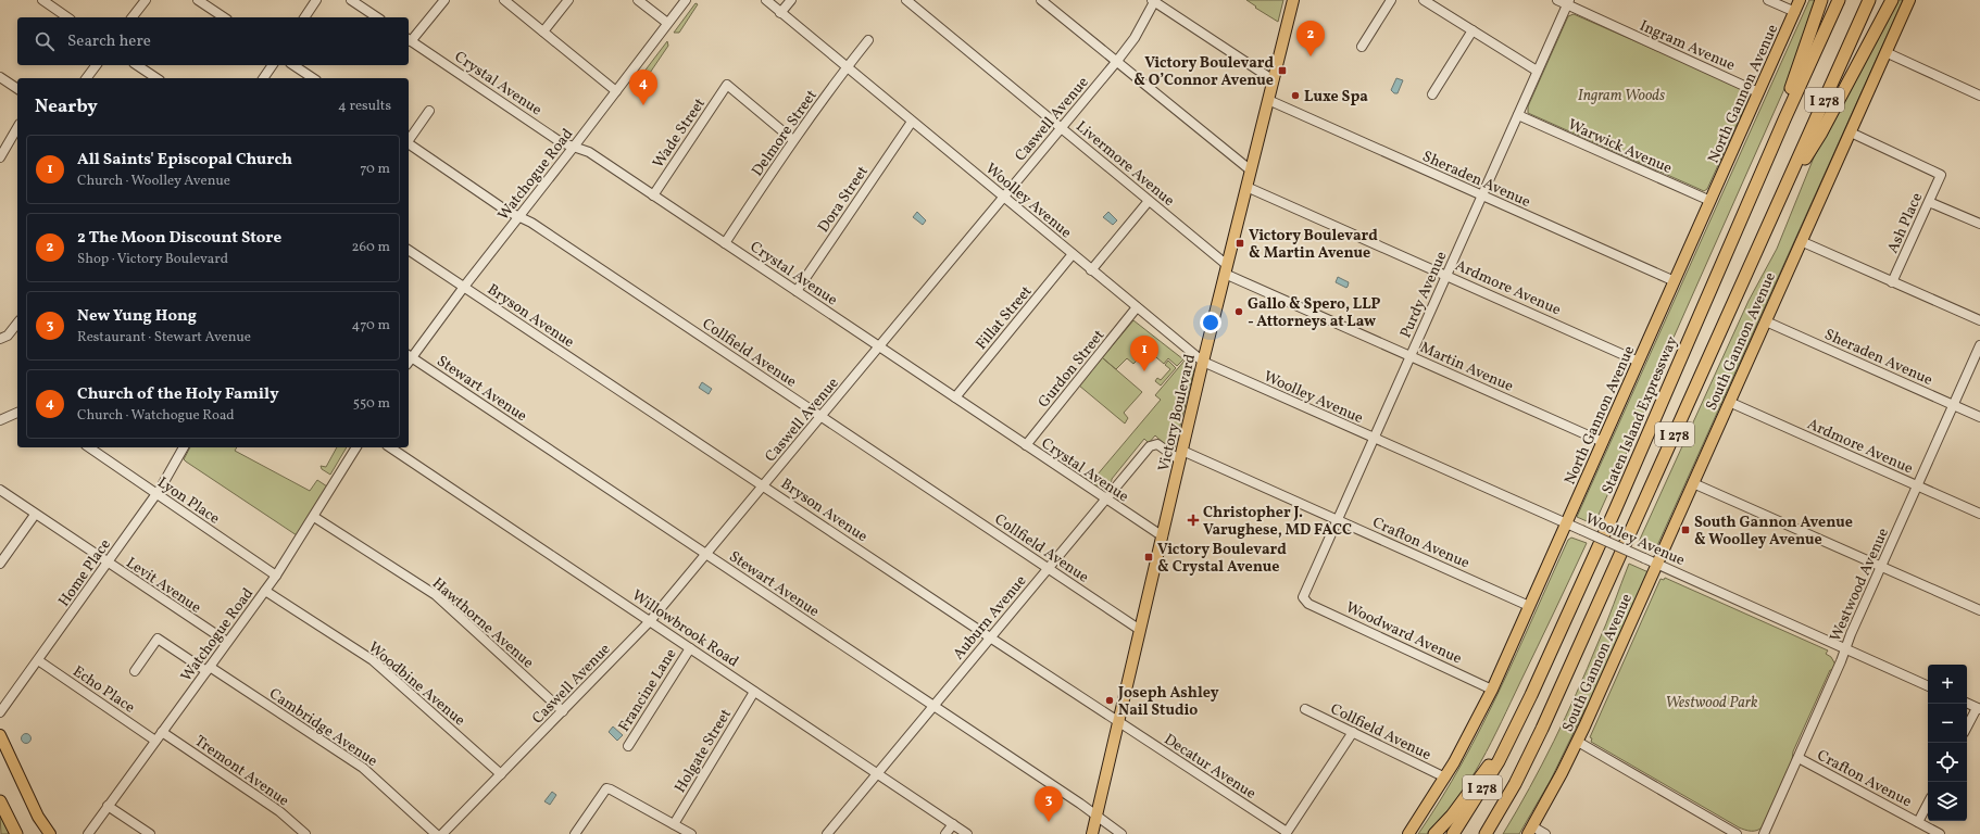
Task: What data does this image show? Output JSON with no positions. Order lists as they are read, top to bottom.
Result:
{
  "streets": {
    "highway": ["I 278", "Staten Island Expressway"],
    "main road": ["North Gannon Avenue", "South Gannon Avenue", "Victory Boulevard"],
    "street": [
      "Ingram Avenue",
      "Crystal Avenue",
      "Caswell Avenue",
      "Wade Street",
      "Delmore Street",
      "Warwick Avenue",
      "Livermore Avenue",
      "Watchogue Road",
      "Sheraden Avenue",
      "Dora Street",
      "Woolley Avenue",
      "Ash Place",
      "Ardmore Avenue",
      "Purdy Avenue",
      "Bryson Avenue",
      "Fillat Street",
      "Collfield Avenue",
      "Martin Avenue",
      "Gurdon Street",
      "Stewart Avenue",
      "Lyon Place",
      "Crafton Avenue",
      "Home Place",
      "Levit Avenue",
      "Westwood Avenue",
      "Auburn Avenue",
      "Hawthorne Avenue",
      "Willowbrook Road",
      "Woodward Avenue",
      "Woodbine Avenue",
      "Echo Place",
      "Francine Lane",
      "Cambridge Avenue",
      "Holgate Street",
      "Decatur Avenue",
      "Tremont Avenue"
    ]
  },
  "crossings": [
    ["Ingram Avenue", "North Gannon Avenue"],
    ["Ingram Avenue", "Purdy Avenue"],
    ["Crystal Avenue", "Caswell Avenue"],
    ["Crystal Avenue", "Wade Street"],
    ["Crystal Avenue", "Delmore Street"],
    ["Crystal Avenue", "Watchogue Road"],
    ["Crystal Avenue", "Dora Street"],
    ["Crystal Avenue", "Fillat Street"],
    ["Crystal Avenue", "Gurdon Street"],
    ["Crystal Avenue", "Victory Boulevard"],
    ["Crystal Avenue", "Auburn Avenue"],
    ["North Gannon Avenue", "Warwick Avenue"],
    ["North Gannon Avenue", "Sheraden Avenue"],
    ["North Gannon Avenue", "Woolley Avenue"],
    ["North Gannon Avenue", "Ardmore Avenue"],
    ["North Gannon Avenue", "Collfield Avenue"],
    ["North Gannon Avenue", "Martin Avenue"],
    ["North Gannon Avenue", "Crafton Avenue"],
    ["North Gannon Avenue", "Woodward Avenue"],
    ["Caswell Avenue", "Livermore Avenue"],
    ["Caswell Avenue", "Woolley Avenue"],
    ["Caswell Avenue", "Bryson Avenue"],
    ["Caswell Avenue", "Collfield Avenue"],
    ["Caswell Avenue", "Stewart Avenue"],
    ["Caswell Avenue", "Hawthorne Avenue"],
    ["Caswell Avenue", "Willowbrook Road"],
    ["Caswell Avenue", "Woodbine Avenue"],
    ["Wade Street", "Delmore Street"],
    ["Delmore Street", "Woolley Avenue"],
    ["Warwick Avenue", "Purdy Avenue"],
    ["Livermore Avenue", "Martin Avenue"],
    ["Livermore Avenue", "Victory Boulevard"],
    ["Watchogue Road", "Bryson Avenue"],
    ["Watchogue Road", "Collfield Avenue"],
    ["Watchogue Road", "Stewart Avenue"],
    ["Watchogue Road", "Lyon Place"],
    ["Watchogue Road", "Levit Avenue"],
    ["Watchogue Road", "Hawthorne Avenue"],
    ["Watchogue Road", "Woodbine Avenue"],
    ["Watchogue Road", "Echo Place"],
    ["Watchogue Road", "Cambridge Avenue"],
    ["Watchogue Road", "Tremont Avenue"],
    ["Sheraden Avenue", "Purdy Avenue"],
    ["Sheraden Avenue", "South Gannon Avenue"],
    ["Sheraden Avenue", "Victory Boulevard"],
    ["Sheraden Avenue", "Westwood Avenue"],
    ["Dora Street", "Woolley Avenue"],
    ["Woolley Avenue", "Purdy Avenue"],
    ["Woolley Avenue", "Fillat Street"],
    ["Woolley Avenue", "South Gannon Avenue"],
    ["Woolley Avenue", "Gurdon Street"],
    ["Woolley Avenue", "Victory Boulevard"],
    ["Woolley Avenue", "Westwood Avenue"],
    ["Ash Place", "South Gannon Avenue"],
    ["Ardmore Avenue", "Purdy Avenue"],
    ["Ardmore Avenue", "South Gannon Avenue"],
    ["Ardmore Avenue", "Victory Boulevard"],
    ["Ardmore Avenue", "Westwood Avenue"],
    ["Purdy Avenue", "Martin Avenue"],
    ["Purdy Avenue", "Crafton Avenue"],
    ["Purdy Avenue", "Woodward Avenue"],
    ["Bryson Avenue", "Victory Boulevard"],
    ["Bryson Avenue", "Auburn Avenue"],
    ["Bryson Avenue", "Decatur Avenue"],
    ["Collfield Avenue", "Victory Boulevard"],
    ["Collfield Avenue", "Auburn Avenue"],
    ["Martin Avenue", "Victory Boulevard"],
    ["Stewart Avenue", "Victory Boulevard"],
    ["Stewart Avenue", "Auburn Avenue"],
    ["Victory Boulevard", "Crafton Avenue"],
    ["Victory Boulevard", "Auburn Avenue"],
    ["Victory Boulevard", "Decatur Avenue"],
    ["Lyon Place", "Home Place"],
    ["Crafton Avenue", "Westwood Avenue"],
    ["Crafton Avenue", "Auburn Avenue"],
    ["Home Place", "Levit Avenue"],
    ["Home Place", "Echo Place"],
    ["Auburn Avenue", "Willowbrook Road"],
    ["Willowbrook Road", "Francine Lane"],
    ["Willowbrook Road", "Holgate Street"]
  ],
  "parks": ["Ingram Woods", "Westwood Park"],
  "places": {
    "transit": [
      "Victory Boulevard & O’Connor Avenue",
      "Victory Boulevard & Martin Avenue",
      "South Gannon Avenue & Woolley Avenue",
      "Victory Boulevard & Crystal Avenue"
    ],
    "other": ["Luxe Spa", "Gallo & Spero, LLP - Attorneys at Law", "Joseph Ashley Nail Studio"],
    "health": ["Christopher J. Varughese, MD FACC"]
  },
  "page": {
    "search": "Search here",
    "pins": [
      "2",
      "4",
      "1",
      "3"
    ],
    "heading": ["Nearby", "4 results"],
    "list": [
      {
        "mark": "1",
        "name": "All Saints' Episcopal Church",
        "note": "Church · Woolley Avenue",
        "value": "70 m"
      },
      {
        "mark": "2",
        "name": "2 The Moon Discount Store",
        "note": "Shop · Victory Boulevard",
        "value": "260 m"
      },
      {
        "mark": "3",
        "name": "New Yung Hong",
        "note": "Restaurant · Stewart Avenue",
        "value": "470 m"
      },
      {
        "mark": "4",
        "name": "Church of the Holy Family",
        "note": "Church · Watchogue Road",
        "value": "550 m"
      }
    ],
    "map_buttons": ["+", "−"]
  }
}
